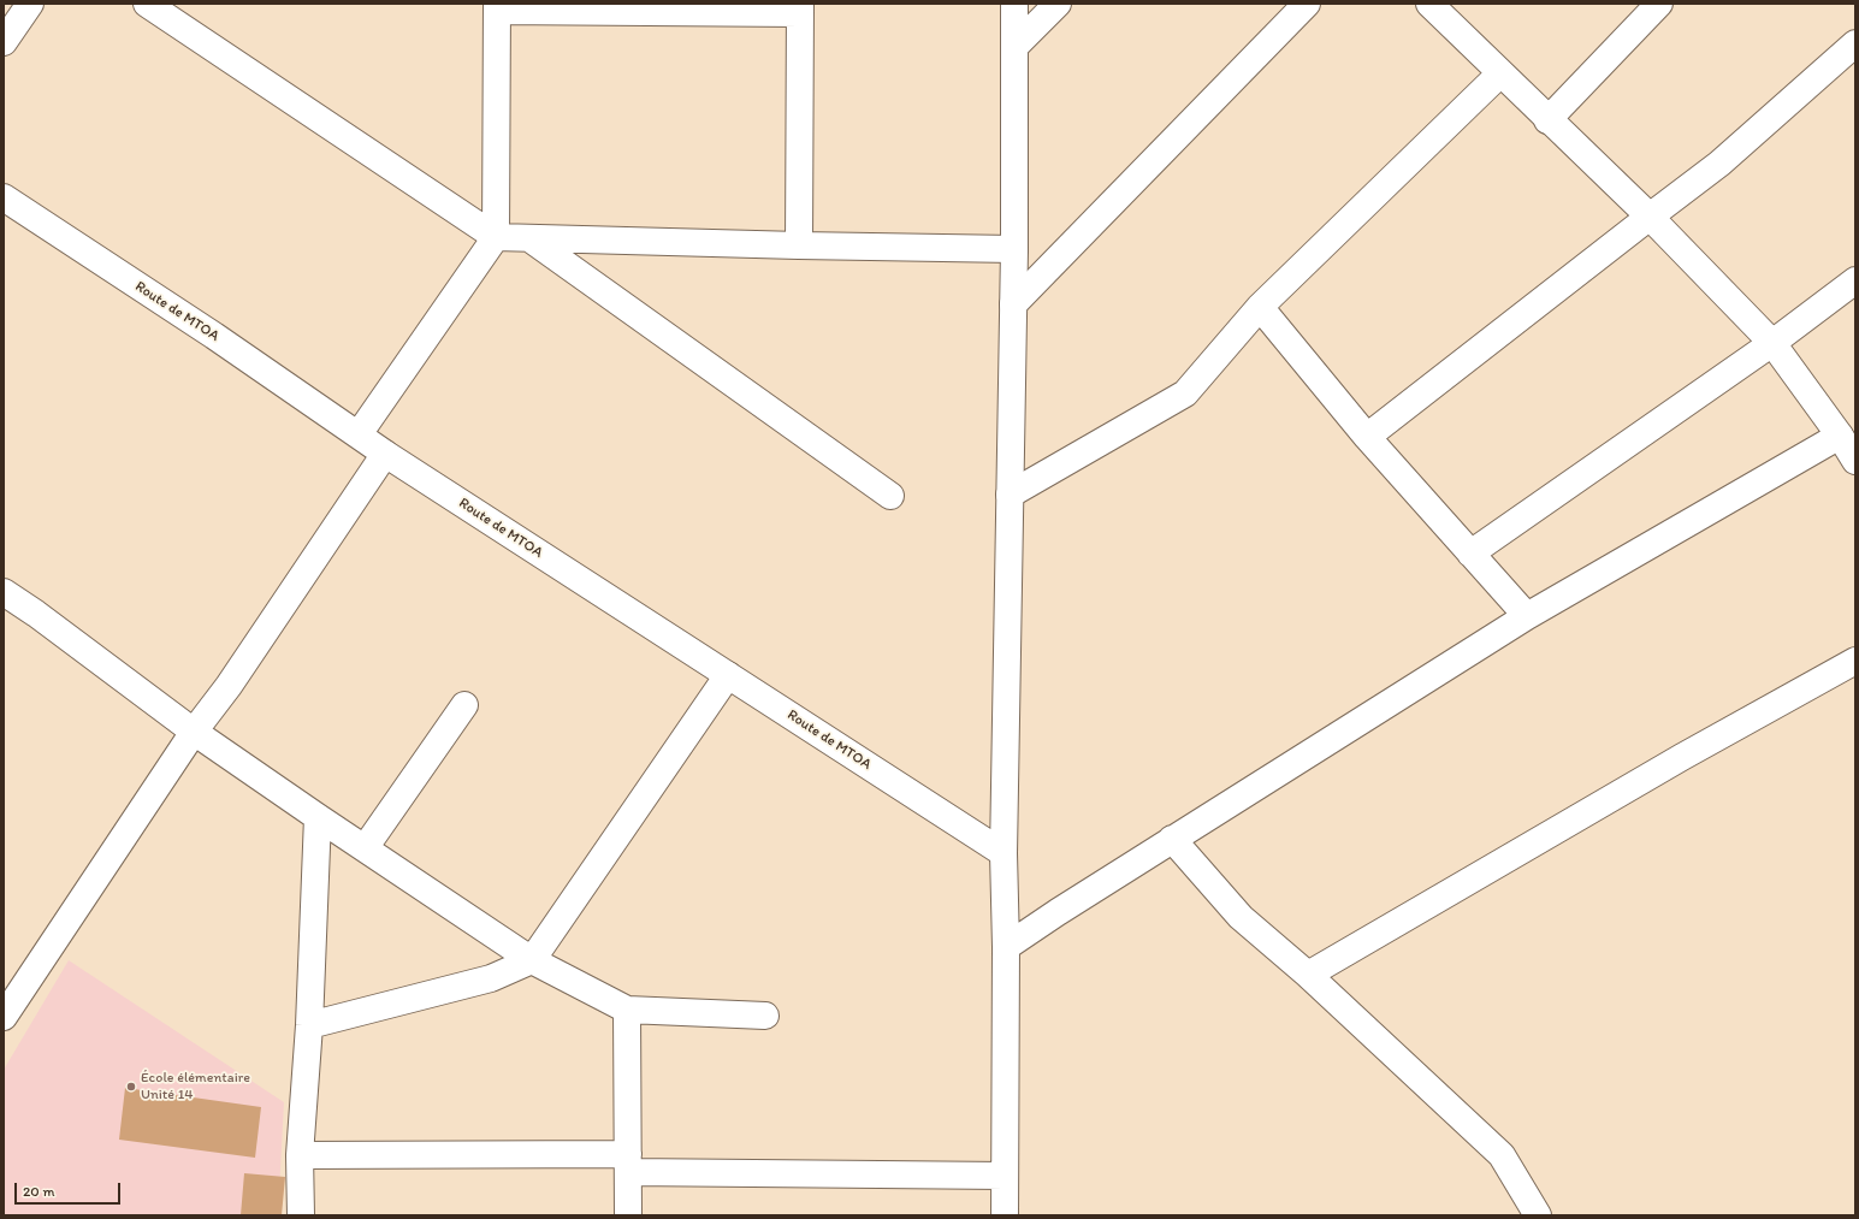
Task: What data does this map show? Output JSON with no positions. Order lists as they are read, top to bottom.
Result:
{
  "streets": {
    "street": ["Route de MTOA"]
  },
  "places": ["École élémentaire Unité 14"],
  "scale_bar": "20 m"
}
